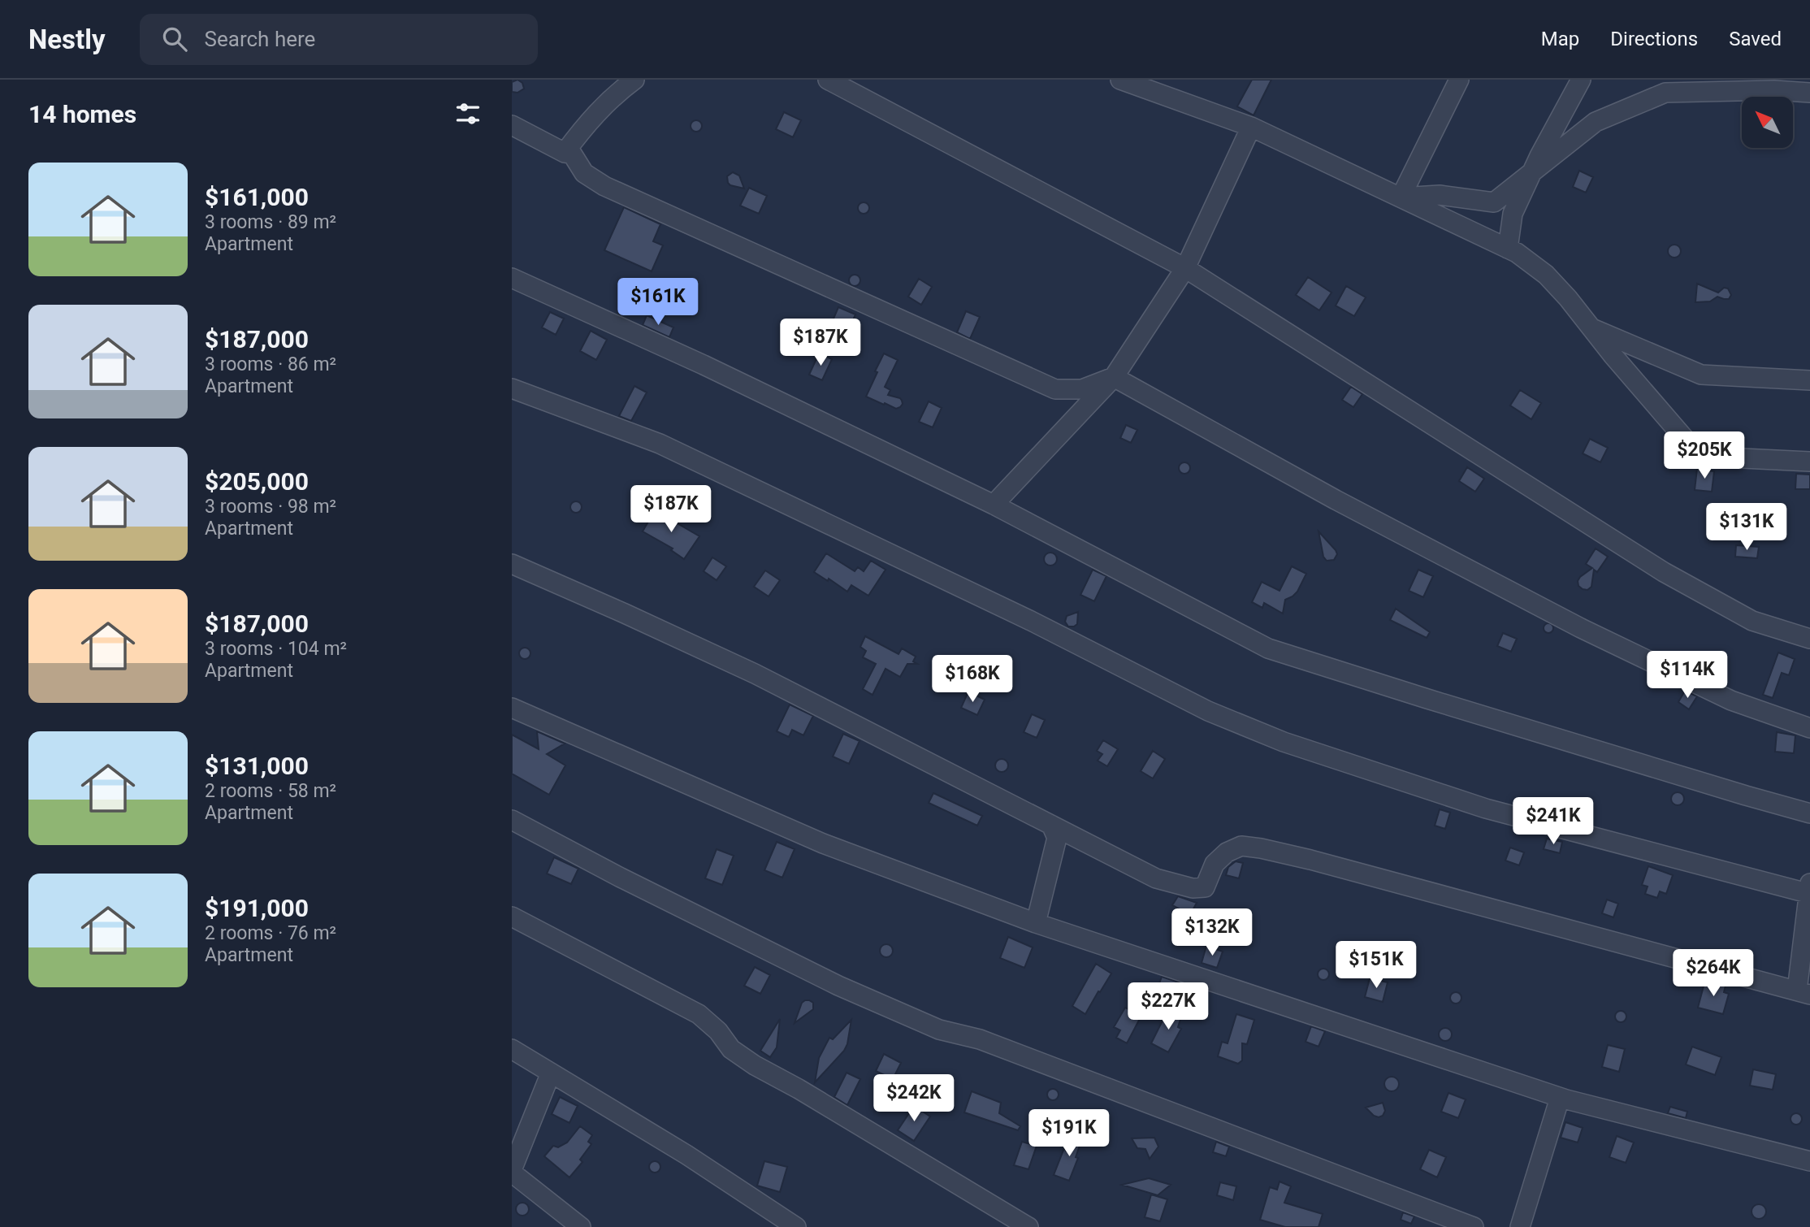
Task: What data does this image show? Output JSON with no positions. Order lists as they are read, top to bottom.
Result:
{
  "north": "top left",
  "page": {
    "header": "Nestly",
    "search": "Search here",
    "nav": ["Map", "Directions", "Saved"],
    "heading": "14 homes",
    "list": [
      {
        "name": "$161,000",
        "note": "3 rooms · 89 m² · Apartment"
      },
      {
        "name": "$187,000",
        "note": "3 rooms · 86 m² · Apartment"
      },
      {
        "name": "$205,000",
        "note": "3 rooms · 98 m² · Apartment"
      },
      {
        "name": "$187,000",
        "note": "3 rooms · 104 m² · Apartment"
      },
      {
        "name": "$131,000",
        "note": "2 rooms · 58 m² · Apartment"
      },
      {
        "name": "$191,000",
        "note": "2 rooms · 76 m² · Apartment"
      }
    ],
    "price": [
      "$161K",
      "$187K",
      "$205K",
      "$187K",
      "$131K",
      "$114K",
      "$168K",
      "$241K",
      "$132K",
      "$151K",
      "$264K",
      "$227K",
      "$242K",
      "$191K"
    ]
  }
}
